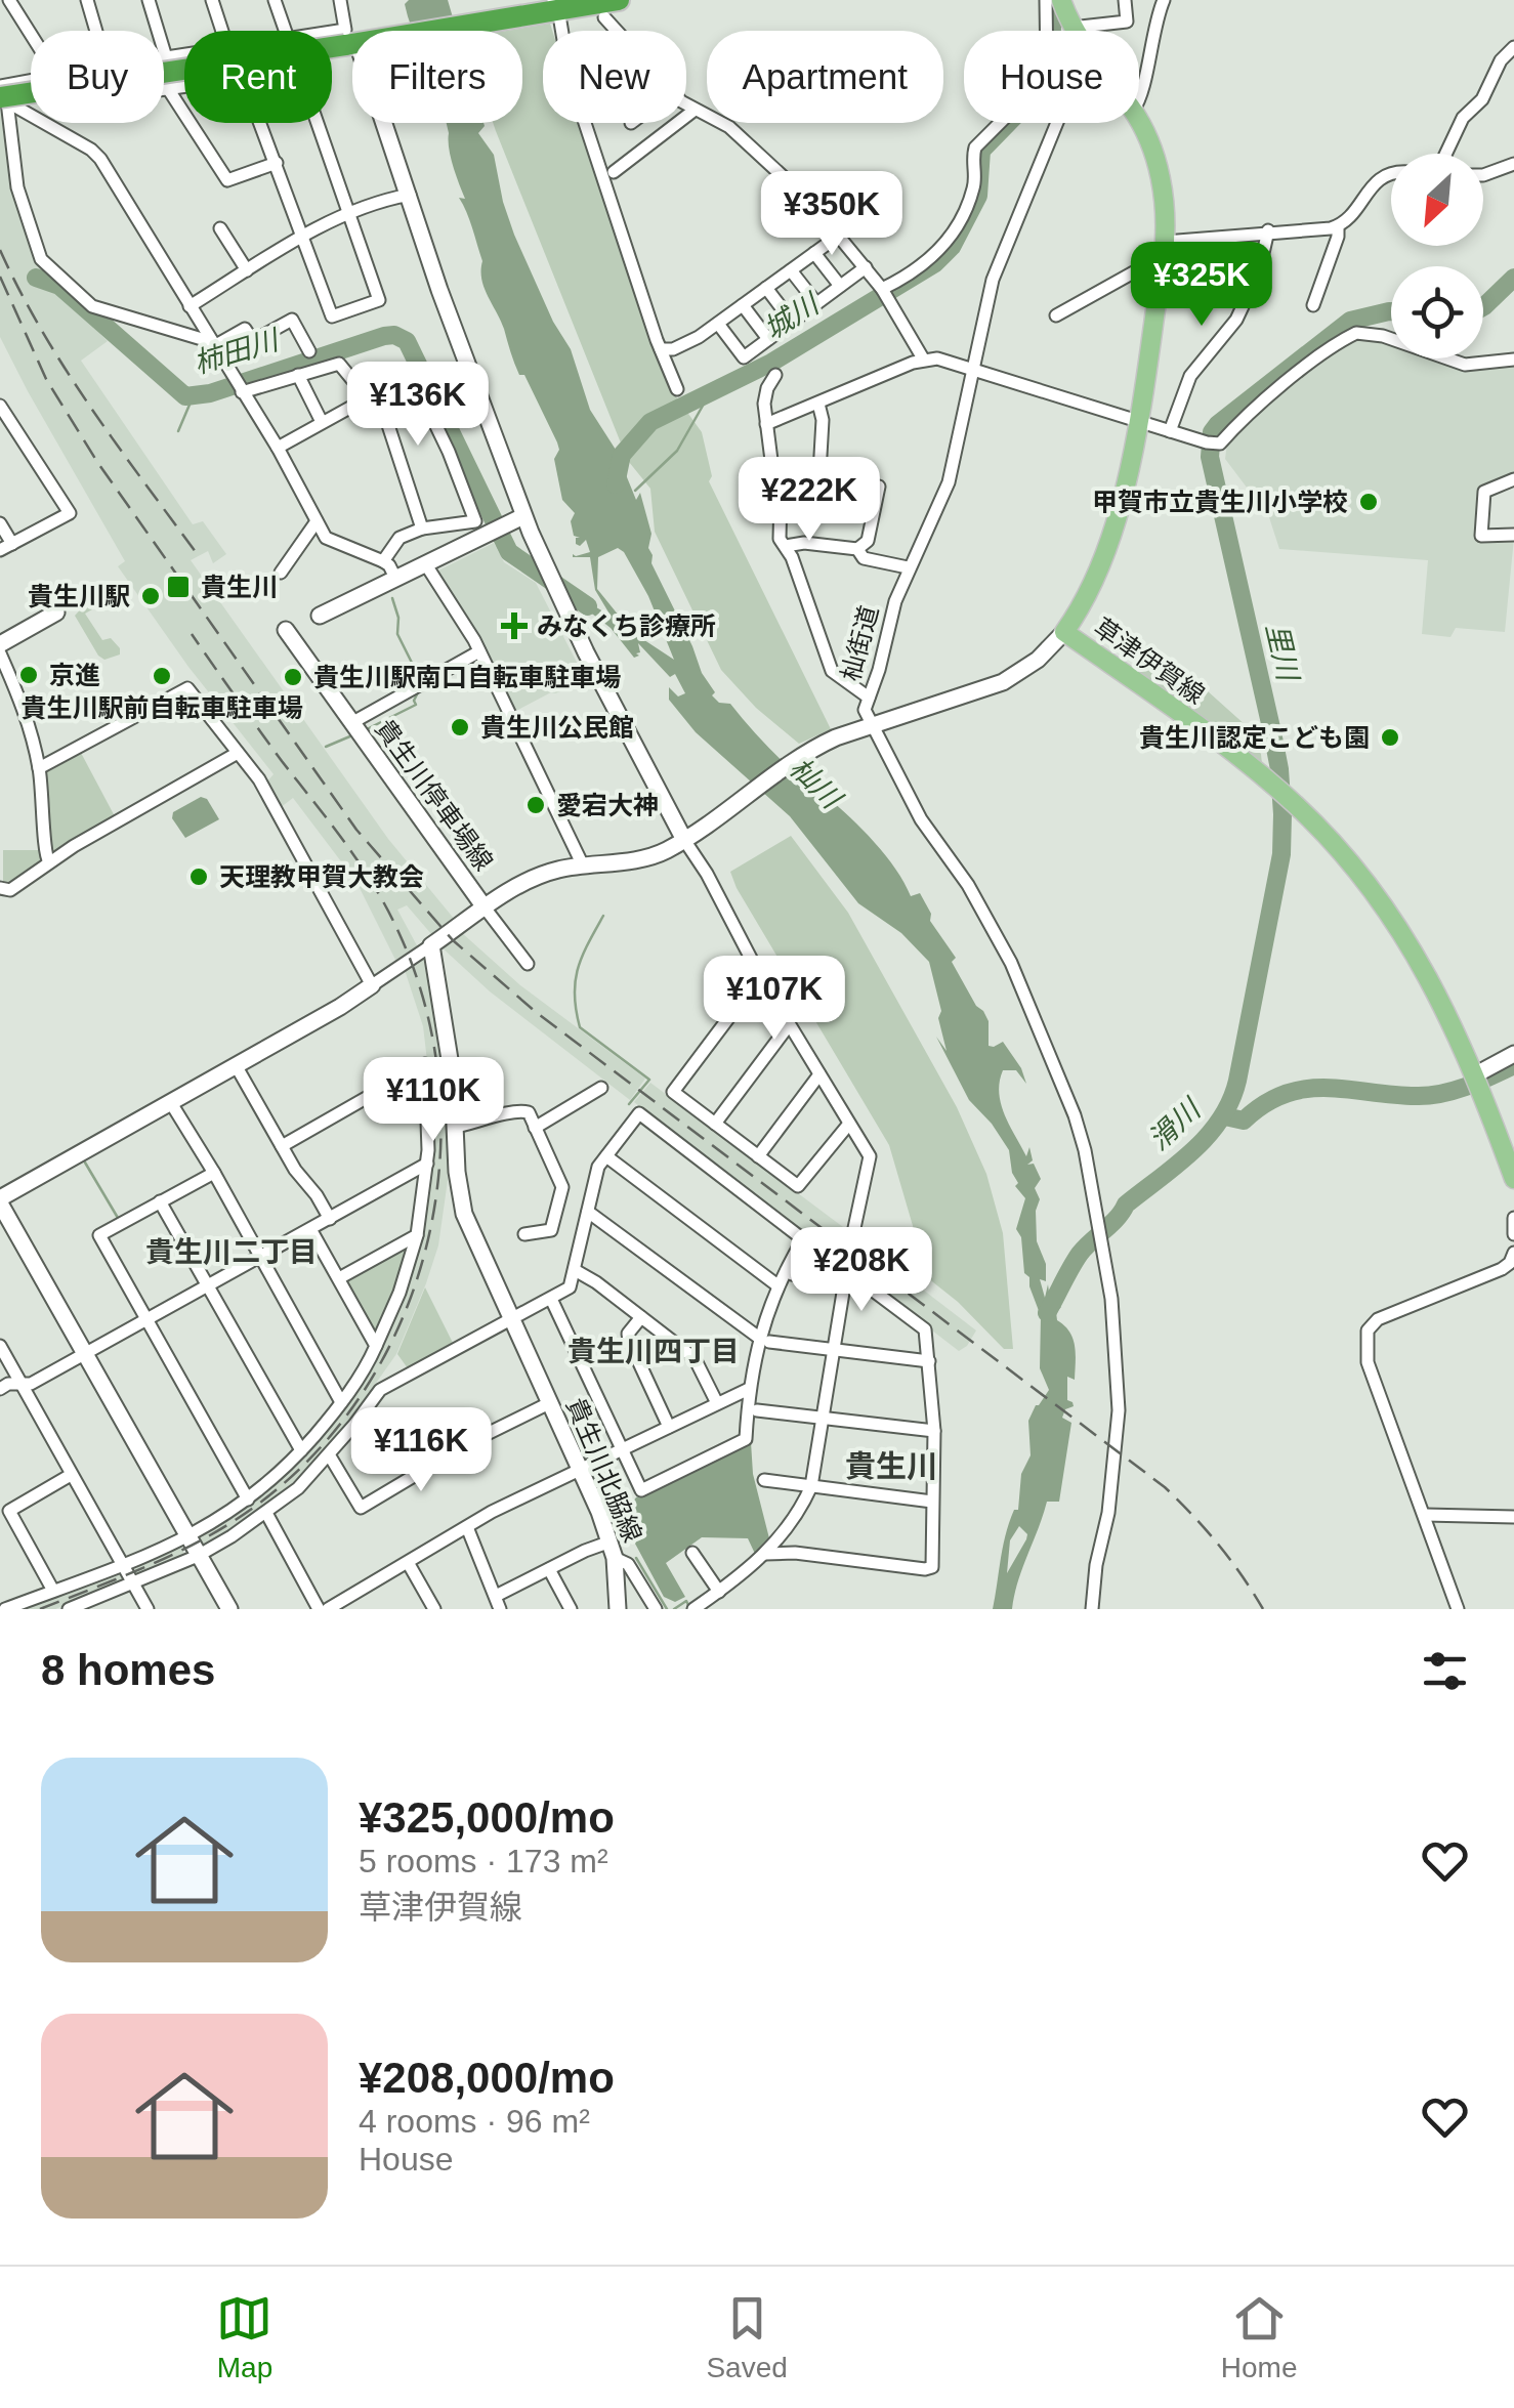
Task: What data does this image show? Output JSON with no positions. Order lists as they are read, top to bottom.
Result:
{
  "streets": {
    "main road": ["草津伊賀線"],
    "street": ["杣街道", "貴生川停車場線", "貴生川北脇線"]
  },
  "crossings": [
    ["杣街道", "貴生川停車場線"],
    ["草津伊賀線", "貴生川停車場線"]
  ],
  "districts": ["貴生川二丁目", "貴生川四丁目", "貴生川"],
  "water": [
    "城川",
    "柿田川",
    "里川",
    "杣川",
    "滑川"
  ],
  "places": {
    "other": [
      "甲賀市立貴生川小学校",
      "貴生川駅",
      "京進",
      "貴生川駅前自転車駐車場",
      "貴生川駅南口自転車駐車場",
      "貴生川公民館",
      "貴生川認定こども園",
      "愛宕大神",
      "天理教甲賀大教会"
    ],
    "transit": ["貴生川"],
    "health": ["みなくち診療所"]
  },
  "north": "bottom left",
  "page": {
    "chip": [
      "Buy",
      "Rent",
      "Filters",
      "New",
      "Apartment",
      "House"
    ],
    "price": [
      "¥350K",
      "¥325K",
      "¥136K",
      "¥222K",
      "¥107K",
      "¥110K",
      "¥208K",
      "¥116K"
    ],
    "heading": "8 homes",
    "list": [
      {
        "name": "¥325,000/mo",
        "note": "5 rooms · 173 m² · 草津伊賀線"
      },
      {
        "name": "¥208,000/mo",
        "note": "4 rooms · 96 m² · House"
      }
    ],
    "tabs": ["Map", "Saved", "Home"]
  }
}
